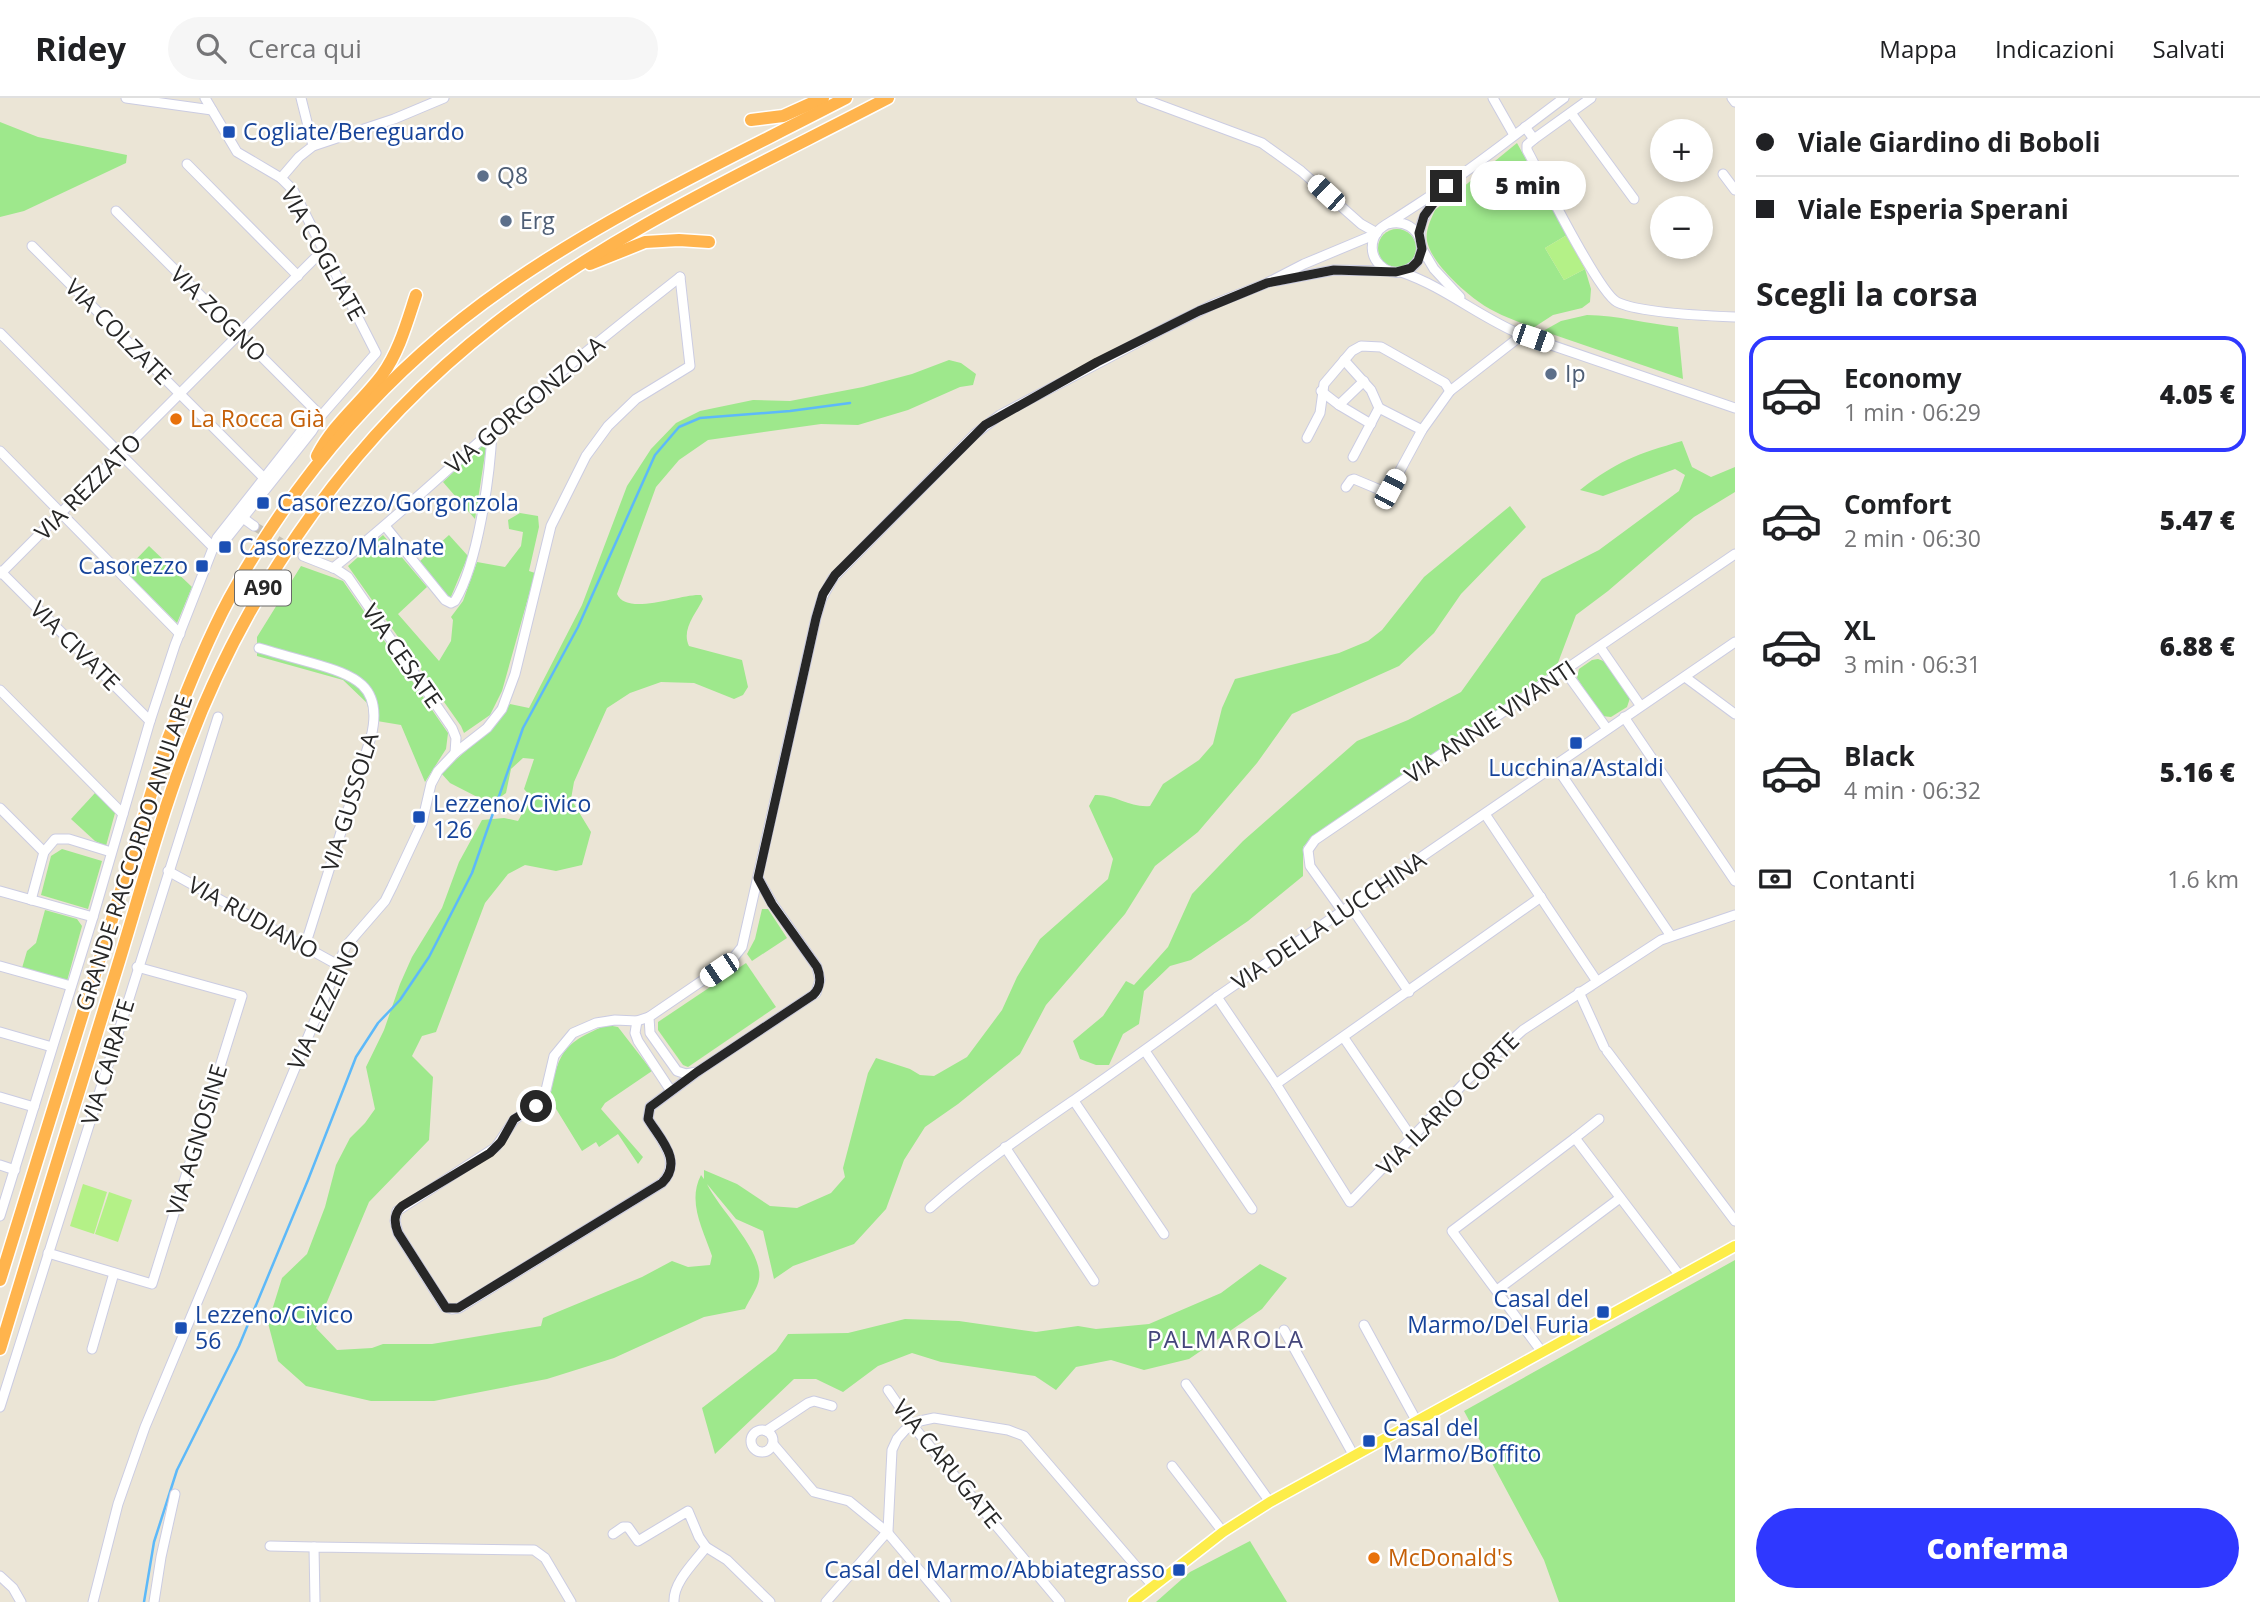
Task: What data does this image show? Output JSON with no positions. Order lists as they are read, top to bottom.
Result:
{
  "streets": {
    "highway": ["A90", "GRANDE RACCORDO ANULARE"],
    "street": [
      "VIA COGLIATE",
      "VIA ZOGNO",
      "VIA COLZATE",
      "VIA GORGONZOLA",
      "VIA REZZATO",
      "VIA CIVATE",
      "VIA CESATE",
      "VIA ANNIE VIVANTI",
      "VIA GUSSOLA",
      "VIA RUDIANO",
      "VIA DELLA LUCCHINA",
      "VIA LEZZENO",
      "VIA CAIRATE",
      "VIA ILARIO CORTE",
      "VIA AGNOSINE",
      "VIA CARUGATE"
    ]
  },
  "crossings": [
    ["VIA COGLIATE", "VIA ZOGNO"],
    ["VIA COGLIATE", "VIA REZZATO"],
    ["VIA ZOGNO", "VIA REZZATO"],
    ["VIA COLZATE", "VIA REZZATO"],
    ["VIA GORGONZOLA", "VIA CESATE"],
    ["VIA GORGONZOLA", "VIA LEZZENO"],
    ["VIA REZZATO", "VIA CIVATE"],
    ["VIA CESATE", "VIA LEZZENO"],
    ["VIA ANNIE VIVANTI", "VIA DELLA LUCCHINA"],
    ["VIA GUSSOLA", "VIA RUDIANO"],
    ["VIA RUDIANO", "VIA LEZZENO"],
    ["VIA RUDIANO", "VIA CAIRATE"],
    ["VIA CAIRATE", "VIA AGNOSINE"]
  ],
  "districts": ["PALMAROLA"],
  "places": {
    "transit": [
      "Cogliate/Bereguardo",
      "Casorezzo/Gorgonzola",
      "Casorezzo/Malnate",
      "Casorezzo",
      "Lucchina/Astaldi",
      "Lezzeno/Civico 126",
      "Casal del Marmo/Del Furia",
      "Lezzeno/Civico 56",
      "Casal del Marmo/Boffito",
      "Casal del Marmo/Abbiategrasso"
    ],
    "other": [
      "Q8",
      "Erg",
      "Ip",
      "La Rocca Già",
      "McDonald's"
    ]
  },
  "page": {
    "header": "Ridey",
    "search": "Cerca qui",
    "nav": ["Mappa", "Indicazioni", "Salvati"],
    "banner": ["Viale Giardino di Boboli", "Viale Esperia Sperani"],
    "map_buttons": ["+", "−"],
    "bubble": "5 min",
    "heading": "Scegli la corsa",
    "list": [
      {
        "name": "Economy",
        "note": "1 min · 06:29",
        "value": "4.05 €"
      },
      {
        "name": "Comfort",
        "note": "2 min · 06:30",
        "value": "5.47 €"
      },
      {
        "name": "XL",
        "note": "3 min · 06:31",
        "value": "6.88 €"
      },
      {
        "name": "Black",
        "note": "4 min · 06:32",
        "value": "5.16 €"
      }
    ],
    "pay": ["Contanti", "1.6 km"],
    "buttons": "Conferma"
  }
}
